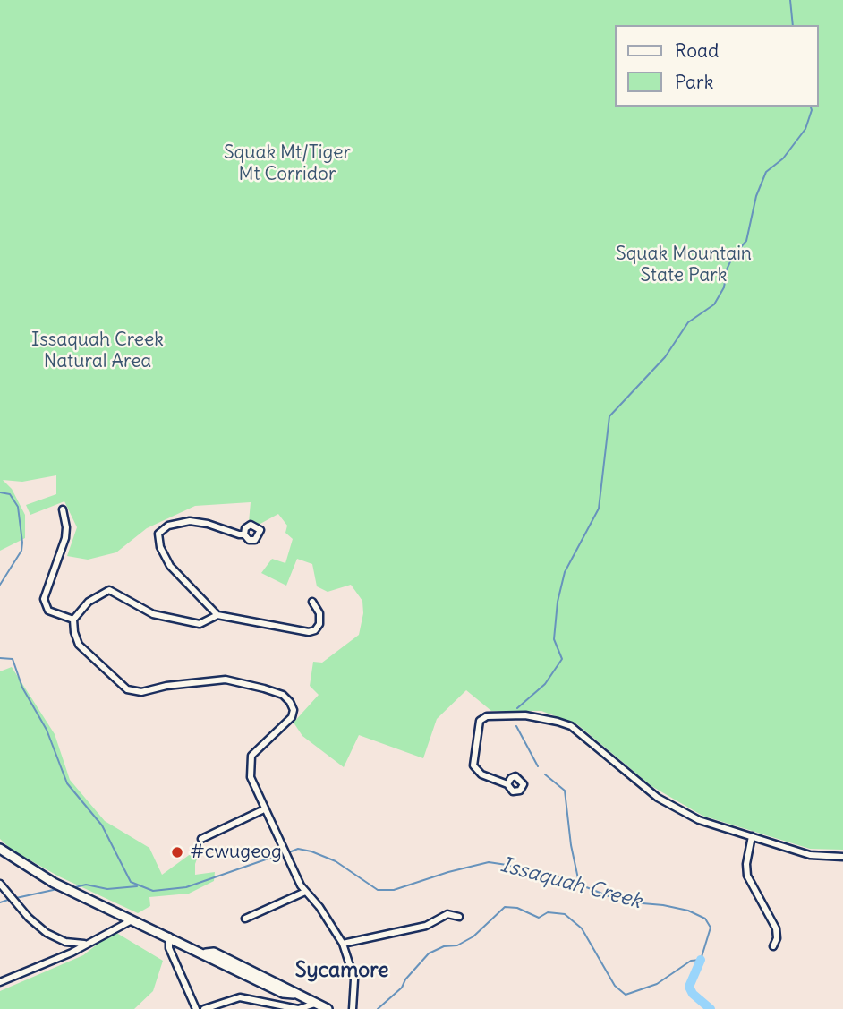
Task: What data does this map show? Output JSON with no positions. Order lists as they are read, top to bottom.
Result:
{
  "districts": ["Sycamore"],
  "water": ["Issaquah Creek"],
  "parks": ["Squak Mt/Tiger Mt Corridor", "Squak Mountain State Park", "Issaquah Creek Natural Area"],
  "places": ["#cwugeog"],
  "legend": ["Road", "Park"]
}
